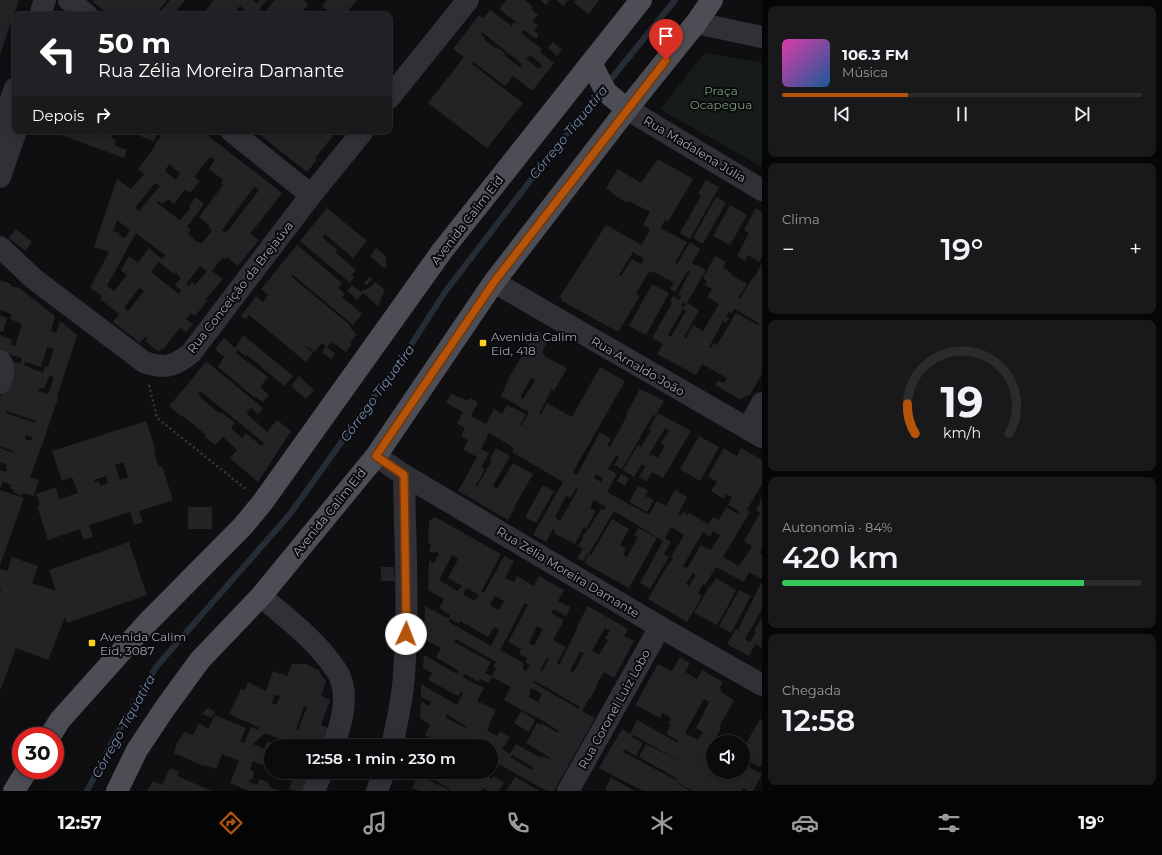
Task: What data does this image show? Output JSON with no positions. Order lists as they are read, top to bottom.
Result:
{
  "streets": {
    "main road": ["Avenida Calim Eid"],
    "street": [
      "Rua Madalena Júlia",
      "Rua Conceição da Brejaúva",
      "Rua Arnaldo João",
      "Rua Zélia Moreira Damante",
      "Rua Coronel Luiz Lobo"
    ]
  },
  "crossings": [
    ["Rua Madalena Júlia", "Avenida Calim Eid"],
    ["Avenida Calim Eid", "Rua Arnaldo João"],
    ["Avenida Calim Eid", "Rua Zélia Moreira Damante"],
    ["Rua Zélia Moreira Damante", "Rua Coronel Luiz Lobo"]
  ],
  "water": ["Córrego Tiquatira"],
  "parks": ["Praça Ocapegua"],
  "places": {
    "transit": ["Avenida Calim Eid, 418", "Avenida Calim Eid, 3087"]
  },
  "page": {
    "turn": ["50 m", "Rua Zélia Moreira Damante"],
    "song": ["106.3 FM", "Música"],
    "then": "Depois",
    "tile": [
      "Clima",
      ["Autonomia · 84%", "420 km"],
      ["Chegada", "12:58"]
    ],
    "heat": ["−", "19°", "+"],
    "limit": "30",
    "trip": "12:58 · 1 min · 230 m",
    "tabs": ["12:57", "19°"],
    "gauge": ["19", "km/h"]
  }
}
